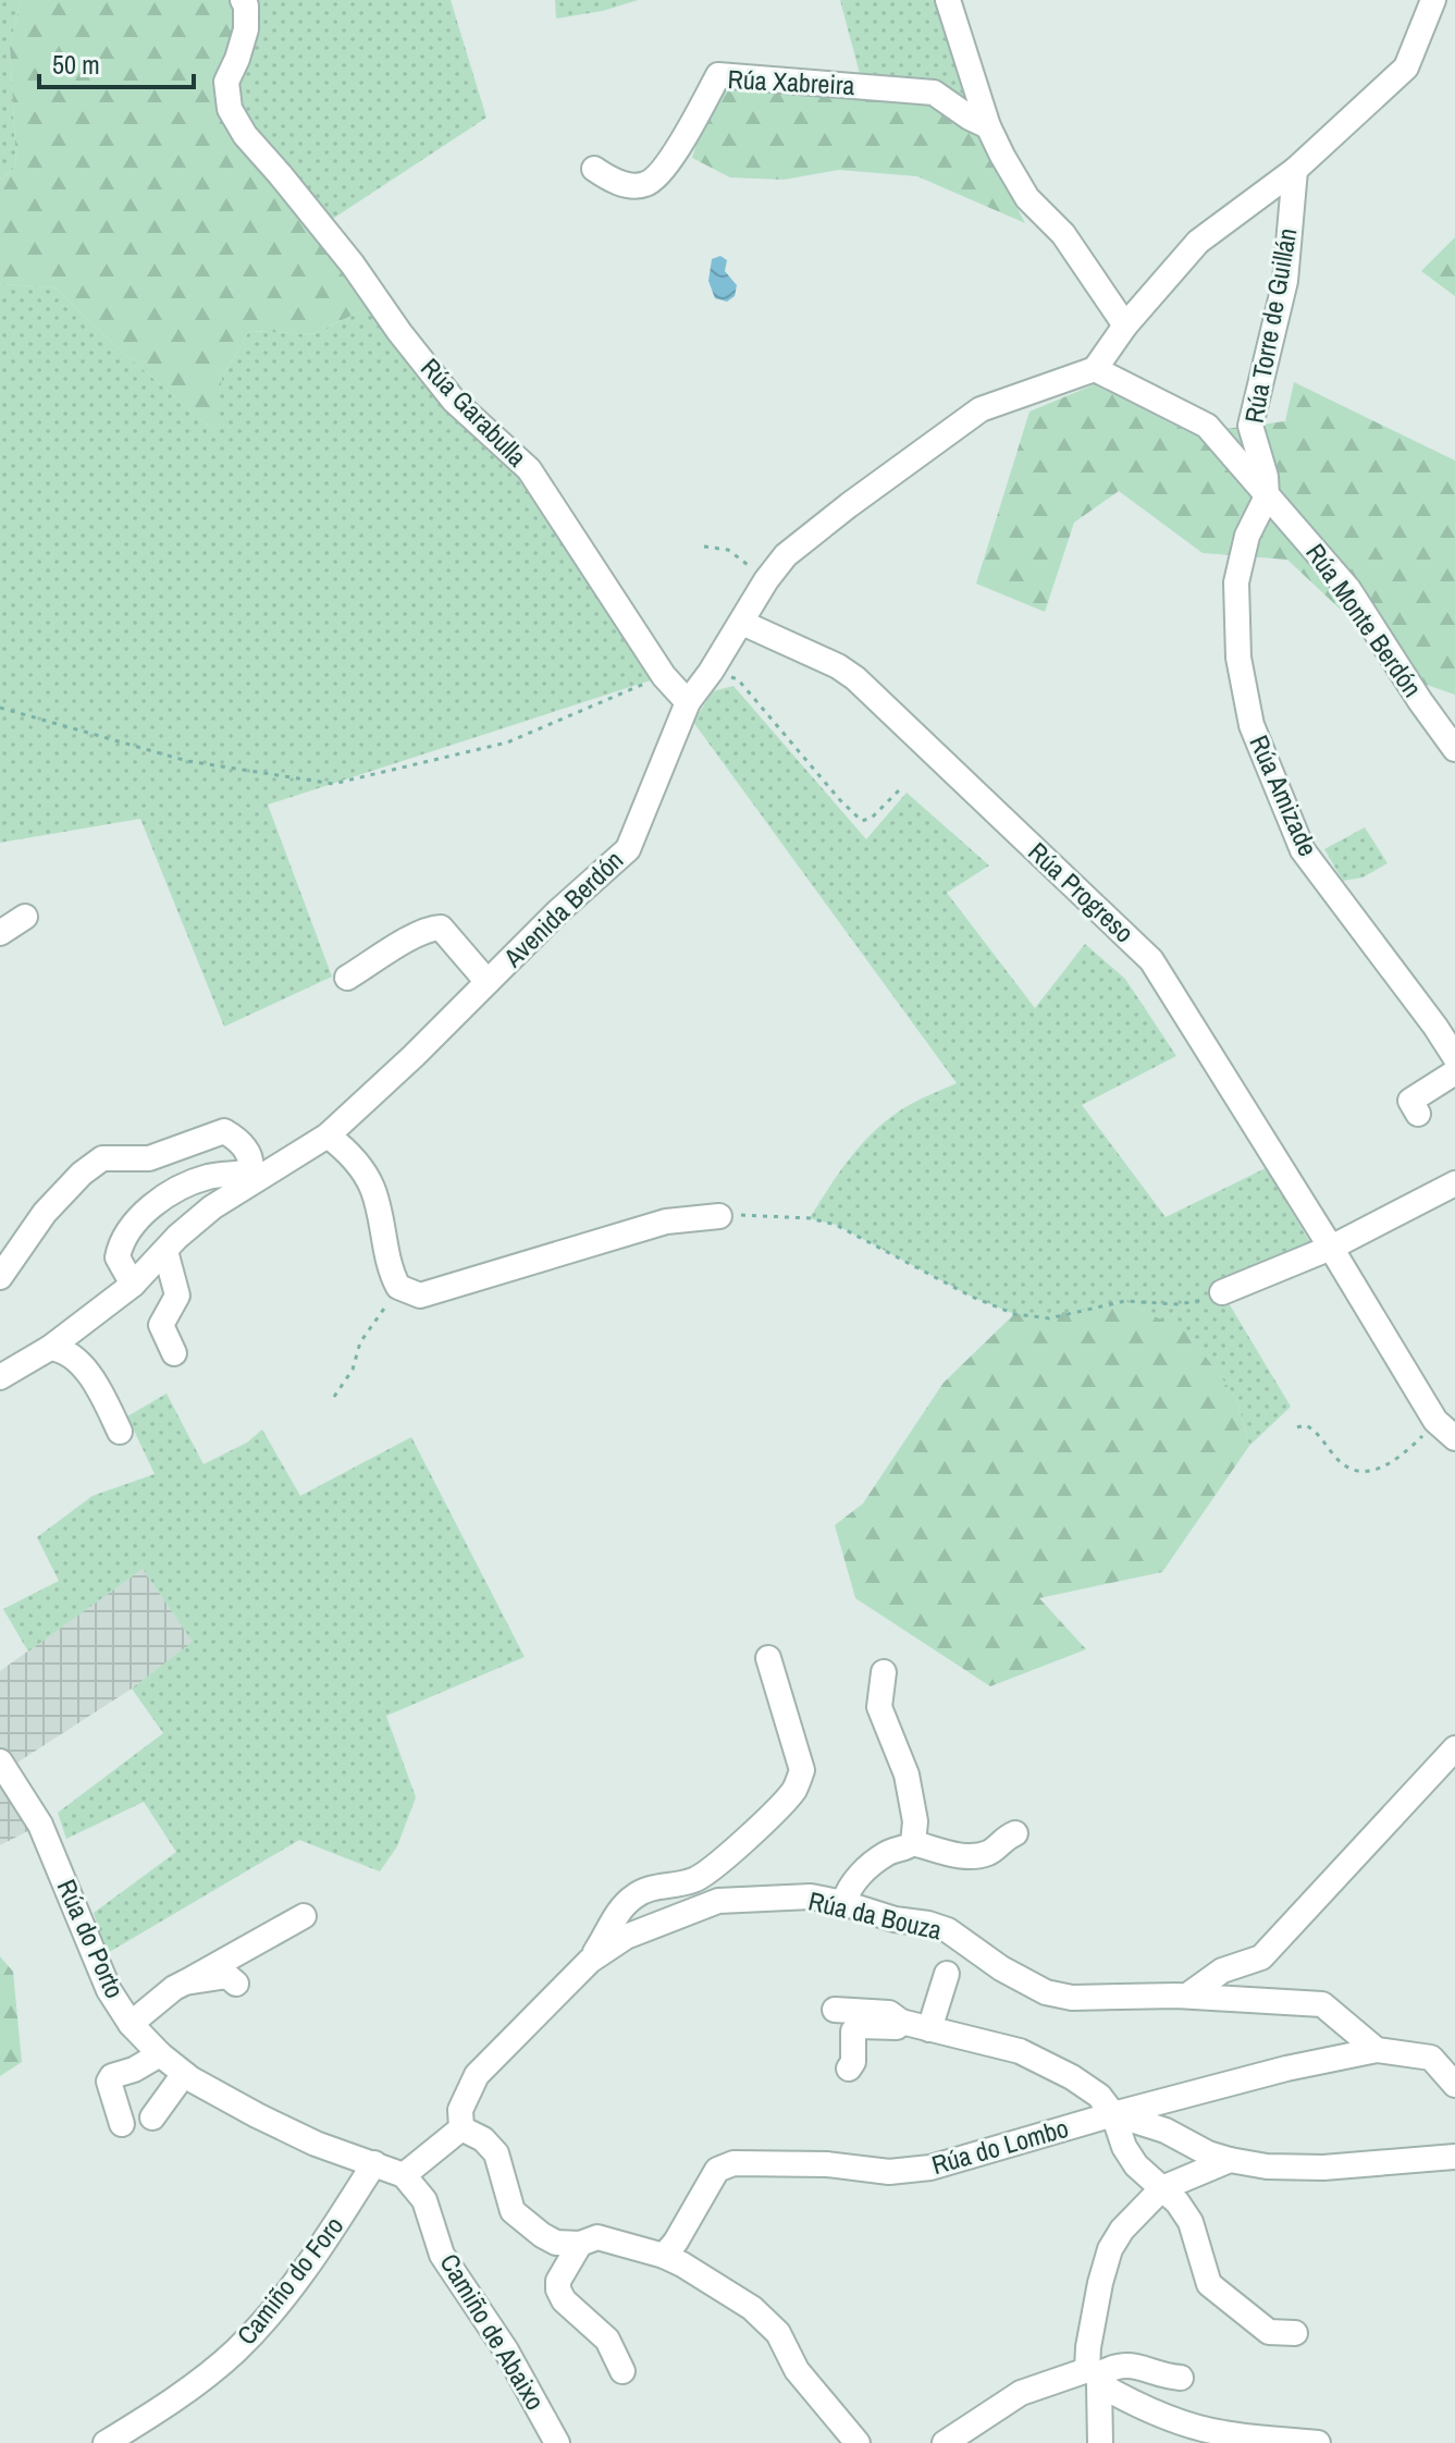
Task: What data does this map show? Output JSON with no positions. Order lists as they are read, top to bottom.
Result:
{
  "streets": {
    "street": [
      "Rúa Xabreira",
      "Rúa Torre de Guillán",
      "Rúa Garabulla",
      "Rúa Monte Berdón",
      "Rúa Amizade",
      "Rúa Progreso",
      "Avenida Berdón",
      "Rúa da Bouza",
      "Rúa do Porto",
      "Rúa do Lombo",
      "Camiño do Foro",
      "Camiño de Abaixo"
    ]
  },
  "crossings": [
    ["Rúa Torre de Guillán", "Rúa Monte Berdón"],
    ["Rúa Torre de Guillán", "Rúa Amizade"],
    ["Rúa Torre de Guillán", "Avenida Berdón"],
    ["Rúa Garabulla", "Avenida Berdón"],
    ["Rúa Monte Berdón", "Rúa Amizade"],
    ["Rúa Progreso", "Avenida Berdón"],
    ["Rúa da Bouza", "Rúa do Lombo"],
    ["Rúa do Porto", "Camiño do Foro"],
    ["Rúa do Porto", "Camiño de Abaixo"]
  ],
  "scale_bar": "50 m"
}
